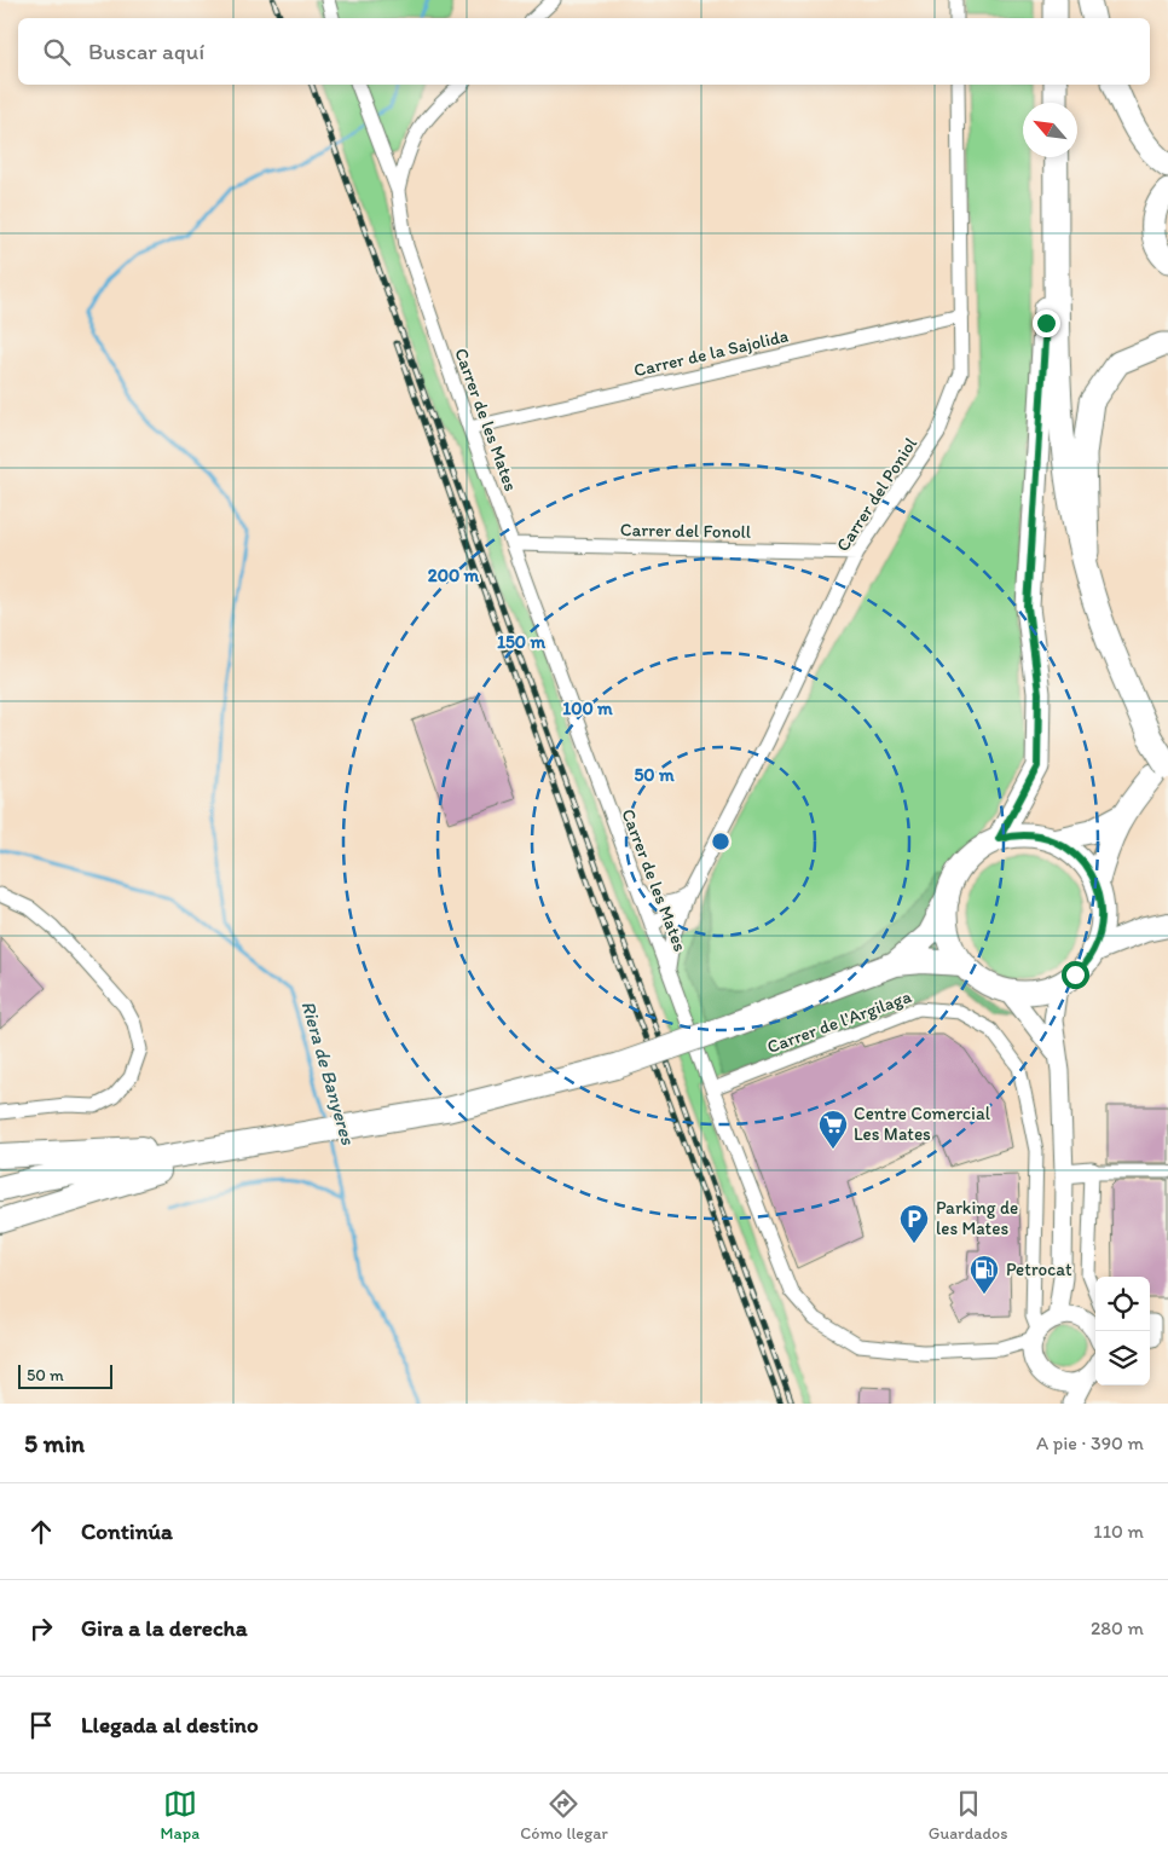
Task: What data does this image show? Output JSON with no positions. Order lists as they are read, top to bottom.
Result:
{
  "streets": {
    "street": [
      "Carrer de la Sajolida",
      "Carrer de les Mates",
      "Carrer del Poniol",
      "Carrer del Fonoll",
      "Carrer de l'Argilaga"
    ]
  },
  "crossings": [
    ["Carrer de la Sajolida", "Carrer de les Mates"],
    ["Carrer de la Sajolida", "Carrer del Poniol"],
    ["Carrer de les Mates", "Carrer del Poniol"],
    ["Carrer de les Mates", "Carrer del Fonoll"],
    ["Carrer de les Mates", "Carrer de l'Argilaga"],
    ["Carrer del Poniol", "Carrer del Fonoll"]
  ],
  "water": ["Riera de Banyeres"],
  "places": {
    "supermarket": ["Centre Comercial Les Mates"],
    "parking": ["Parking de les Mates"],
    "fuel station": ["Petrocat"]
  },
  "scale_bar": "50 m",
  "north": "top left",
  "page": {
    "search": "Buscar aquí",
    "scale": "50 m",
    "heading": ["5 min", "A pie · 390 m"],
    "list": [
      ["Continúa", "110 m"],
      ["Gira a la derecha", "280 m"],
      "Llegada al destino"
    ],
    "nav": ["Mapa", "Cómo llegar", "Guardados"]
  },
  "rings": [
    "200 m",
    "150 m",
    "100 m",
    "50 m"
  ]
}
